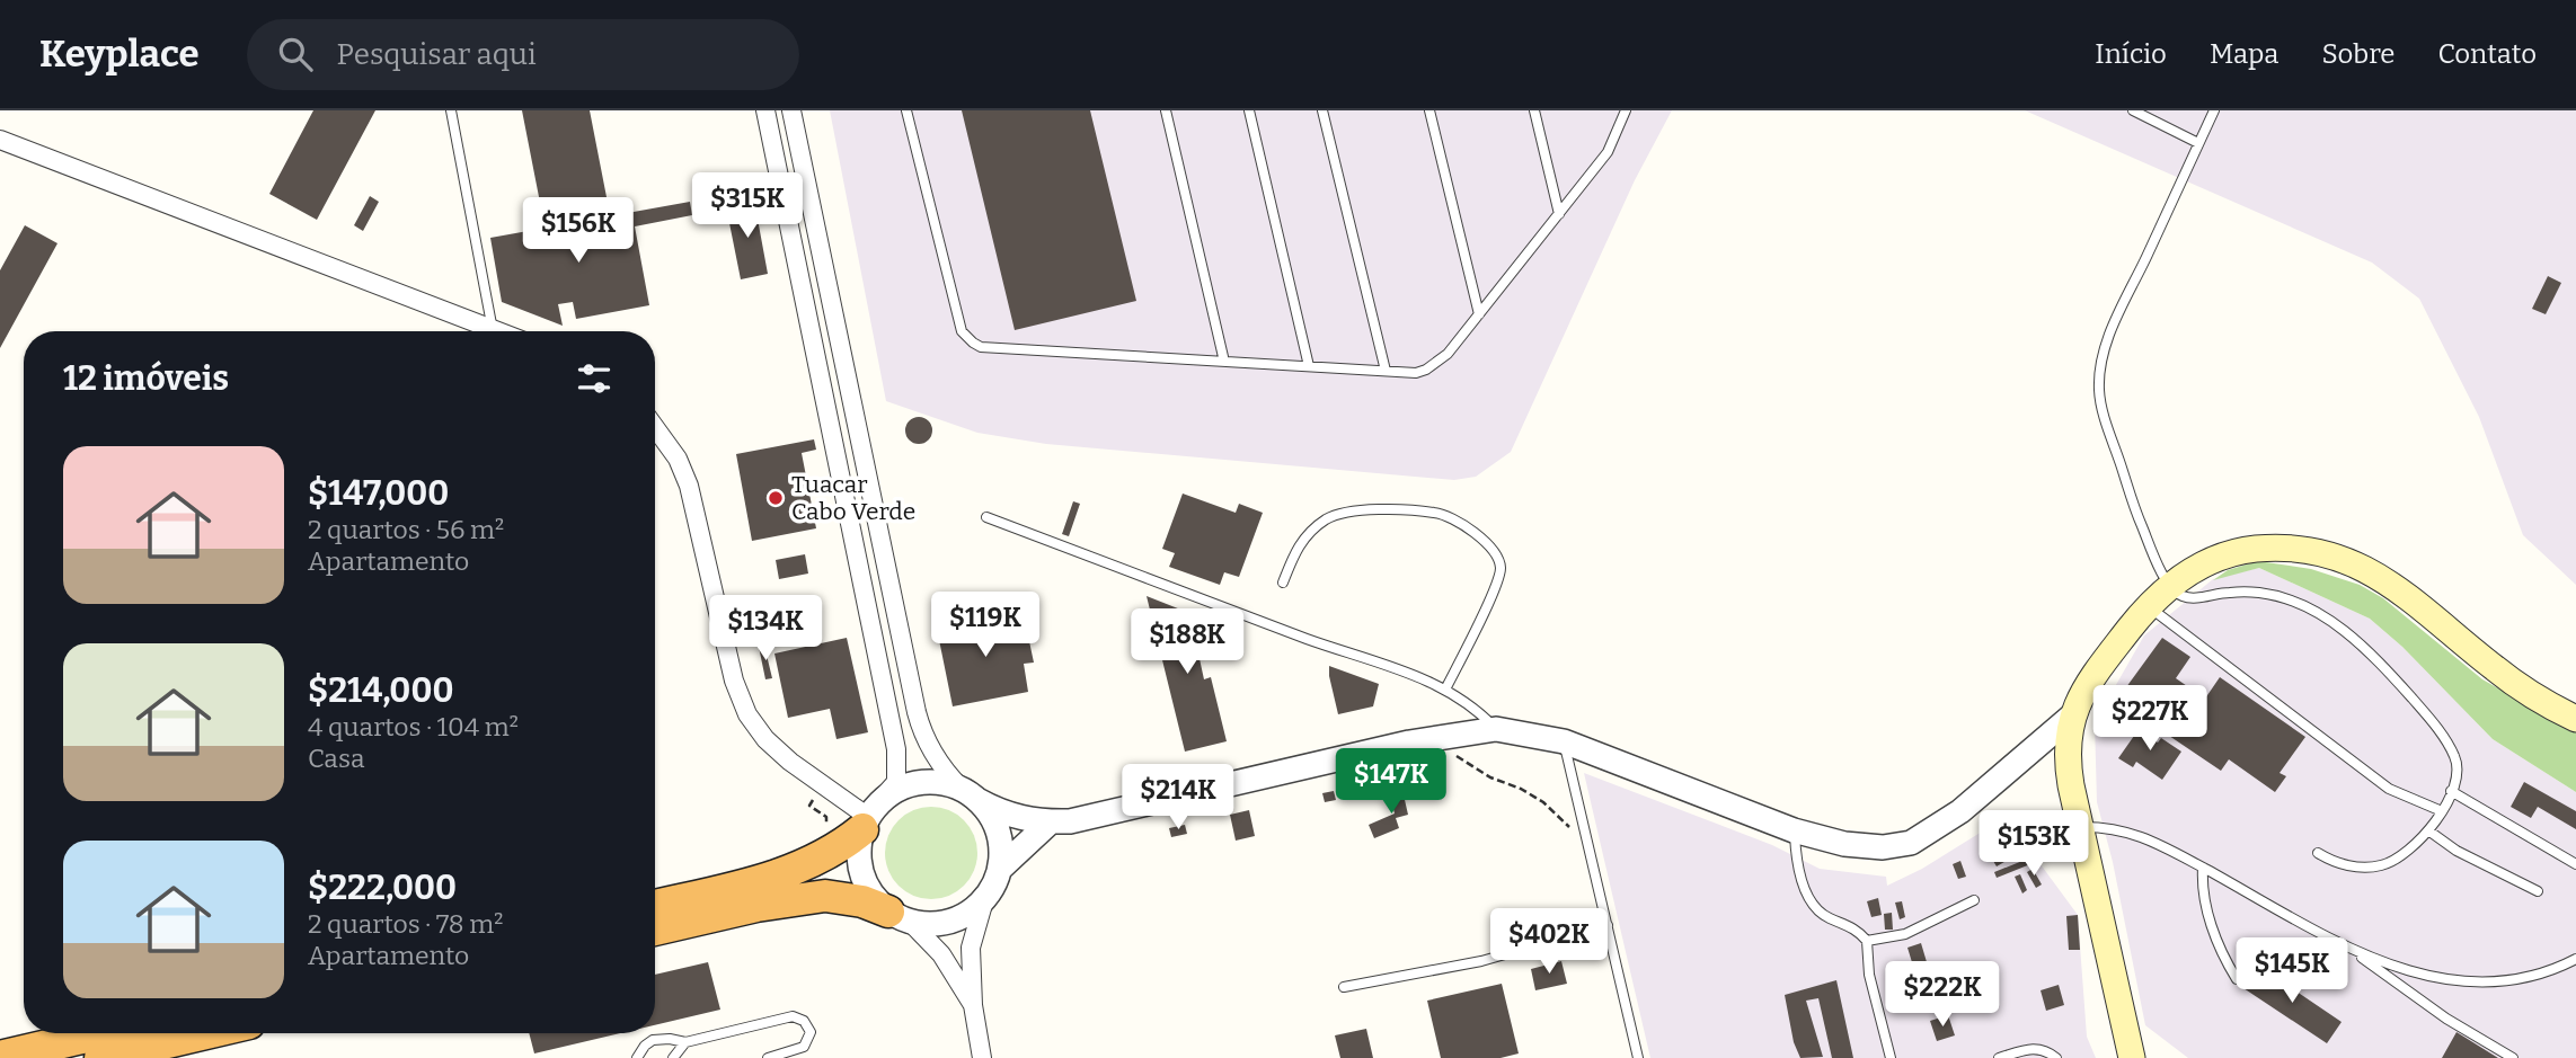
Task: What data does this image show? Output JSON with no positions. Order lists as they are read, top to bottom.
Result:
{
  "places": ["Tuacar Cabo Verde"],
  "page": {
    "header": "Keyplace",
    "search": "Pesquisar aqui",
    "nav": [
      "Início",
      "Mapa",
      "Sobre",
      "Contato"
    ],
    "price": [
      "$315K",
      "$156K",
      "$119K",
      "$134K",
      "$188K",
      "$227K",
      "$147K",
      "$214K",
      "$153K",
      "$402K",
      "$145K",
      "$222K"
    ],
    "heading": "12 imóveis",
    "list": [
      {
        "name": "$147,000",
        "note": "2 quartos · 56 m² · Apartamento"
      },
      {
        "name": "$214,000",
        "note": "4 quartos · 104 m² · Casa"
      },
      {
        "name": "$222,000",
        "note": "2 quartos · 78 m² · Apartamento"
      }
    ]
  }
}
